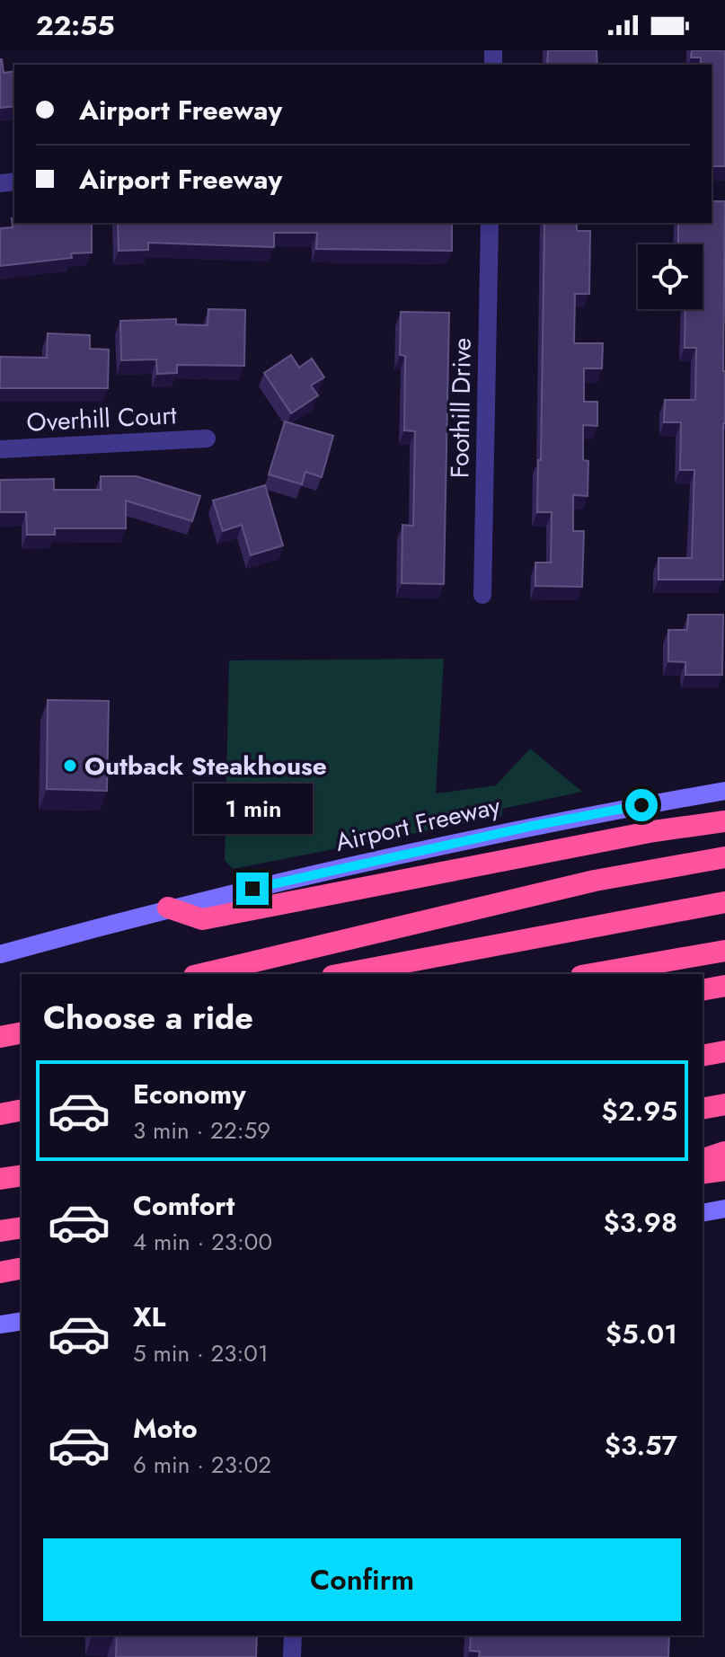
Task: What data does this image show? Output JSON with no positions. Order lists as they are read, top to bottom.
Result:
{
  "streets": {
    "main road": ["Airport Freeway"],
    "street": ["Foothill Drive", "Overhill Court"]
  },
  "places": ["Outback Steakhouse"],
  "page": {
    "status": "22:55",
    "banner": ["Airport Freeway", "Airport Freeway"],
    "bubble": "1 min",
    "heading": "Choose a ride",
    "list": [
      {
        "name": "Economy",
        "note": "3 min · 22:59",
        "value": "$2.95"
      },
      {
        "name": "Comfort",
        "note": "4 min · 23:00",
        "value": "$3.98"
      },
      {
        "name": "XL",
        "note": "5 min · 23:01",
        "value": "$5.01"
      },
      {
        "name": "Moto",
        "note": "6 min · 23:02",
        "value": "$3.57"
      }
    ],
    "buttons": "Confirm"
  }
}
